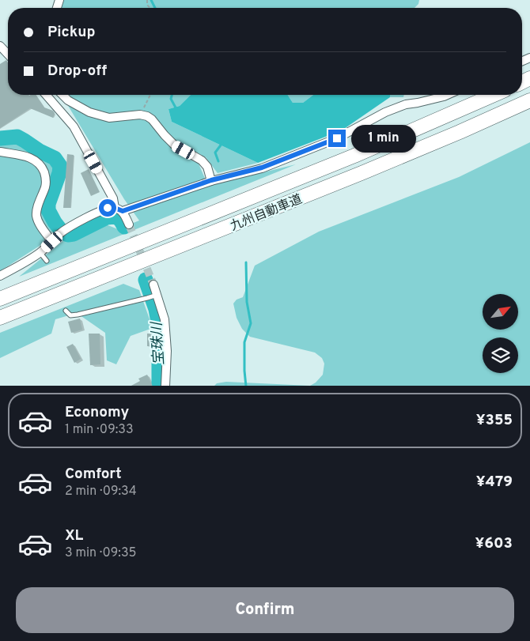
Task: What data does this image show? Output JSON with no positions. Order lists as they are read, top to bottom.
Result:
{
  "streets": {
    "highway": ["九州自動車道"]
  },
  "water": ["宝珠川"],
  "north": "top right",
  "page": {
    "banner": ["Pickup", "Drop-off"],
    "bubble": "1 min",
    "list": [
      {
        "name": "Economy",
        "note": "1 min · 09:33",
        "value": "¥355"
      },
      {
        "name": "Comfort",
        "note": "2 min · 09:34",
        "value": "¥479"
      },
      {
        "name": "XL",
        "note": "3 min · 09:35",
        "value": "¥603"
      }
    ],
    "buttons": "Confirm"
  }
}
